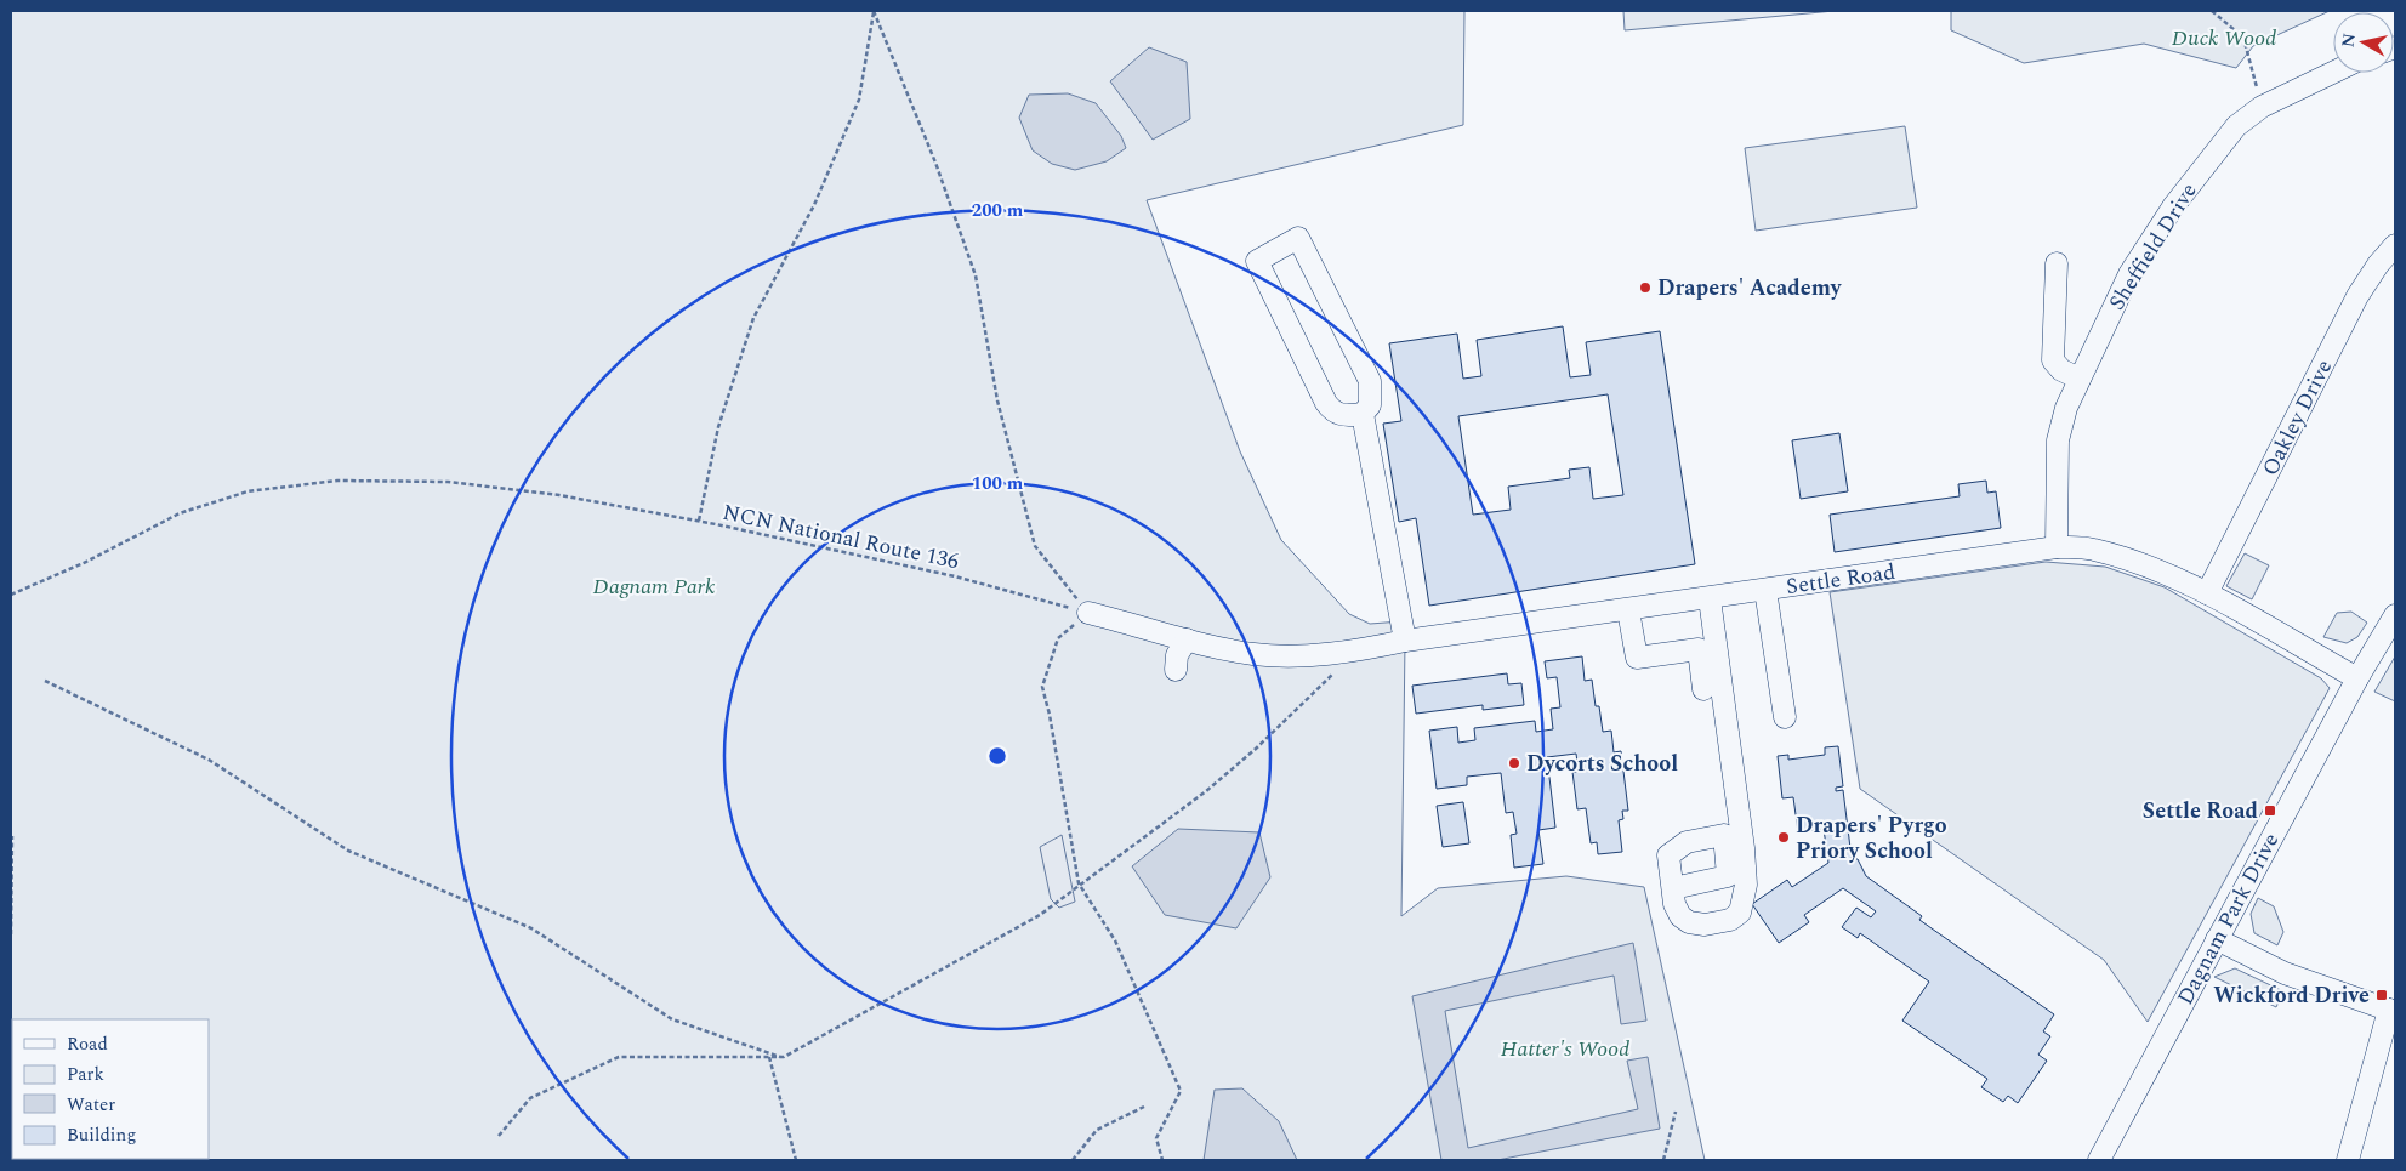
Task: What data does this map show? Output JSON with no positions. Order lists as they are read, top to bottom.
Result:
{
  "streets": {
    "street": [
      "Sheffield Drive",
      "Oakley Drive",
      "Settle Road",
      "Dagnam Park Drive"
    ],
    "path": ["NCN National Route 136"]
  },
  "crossings": [
    ["Sheffield Drive", "Settle Road"],
    ["Oakley Drive", "Settle Road"],
    ["NCN National Route 136", "Settle Road"],
    ["Settle Road", "Dagnam Park Drive"]
  ],
  "parks": ["Duck Wood", "Dagnam Park", "Hatter's Wood"],
  "places": {
    "other": ["Drapers' Academy", "Dycorts School", "Drapers' Pyrgo Priory School"],
    "transit": ["Settle Road", "Wickford Drive"]
  },
  "legend": [
    "Road",
    "Park",
    "Water",
    "Building"
  ],
  "north": "left",
  "rings": ["200 m", "100 m"]
}
